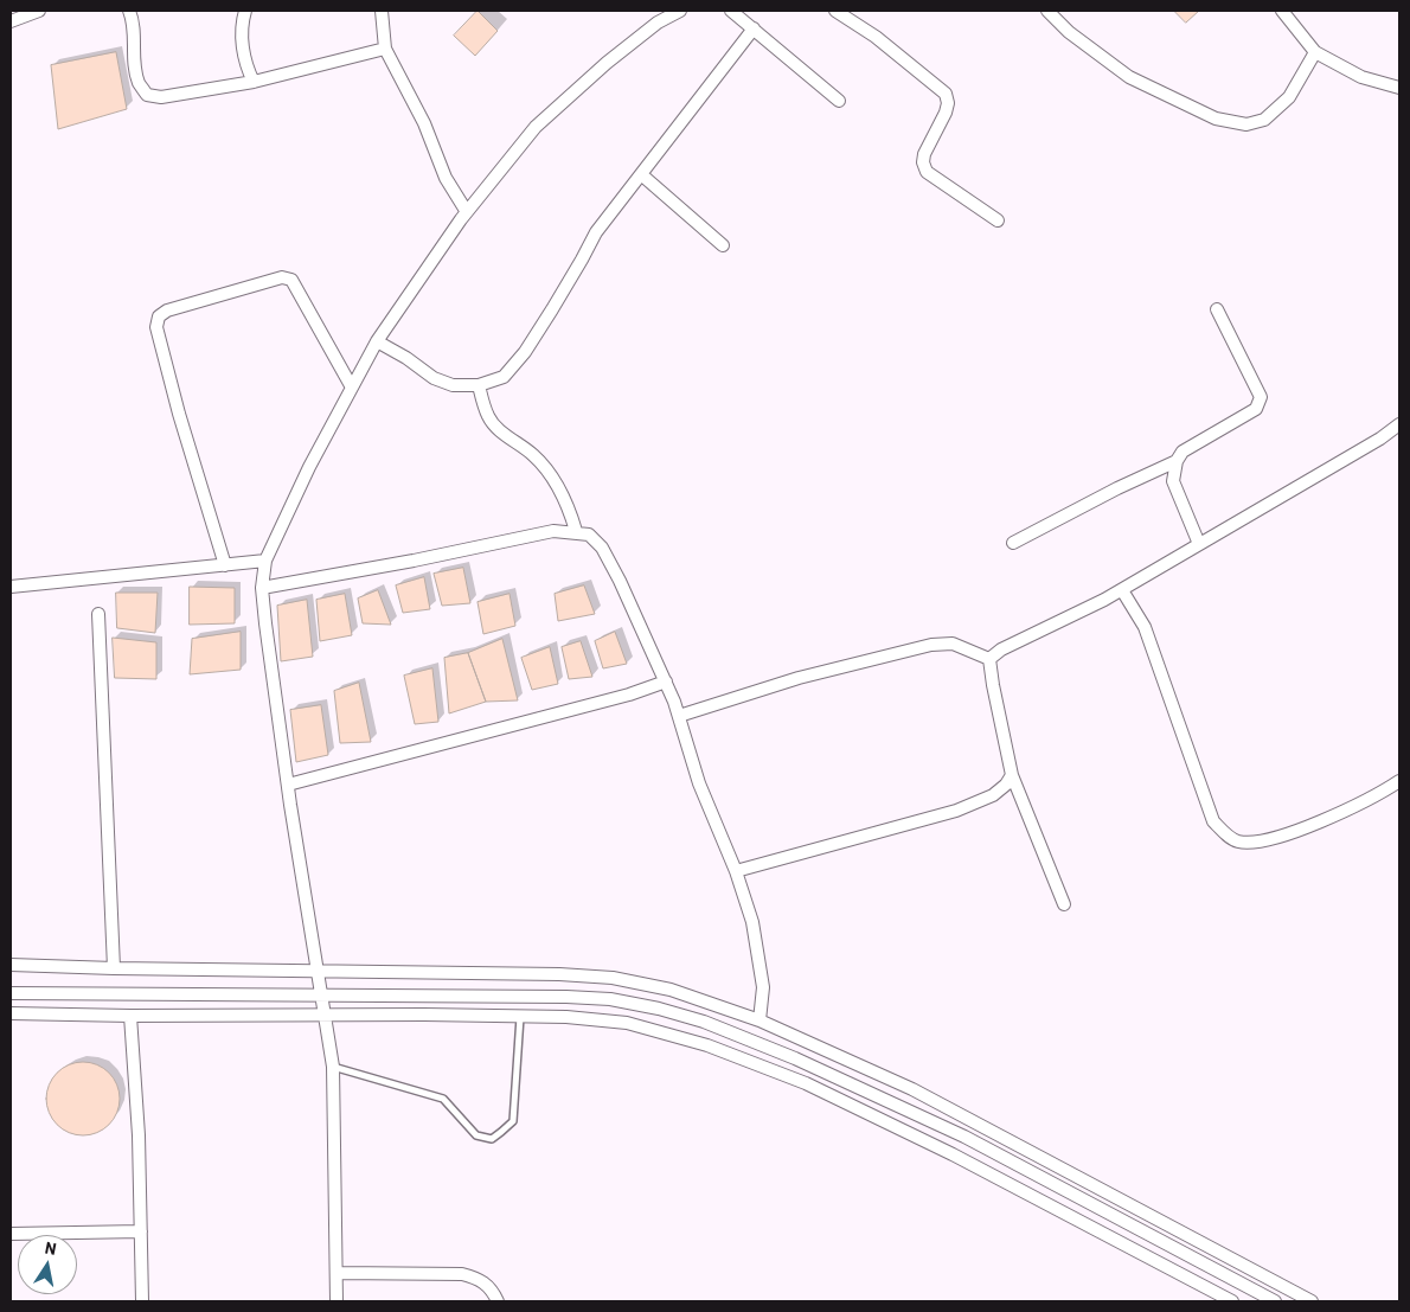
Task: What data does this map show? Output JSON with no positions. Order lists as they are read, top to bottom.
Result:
{
  "north": "top"
}
